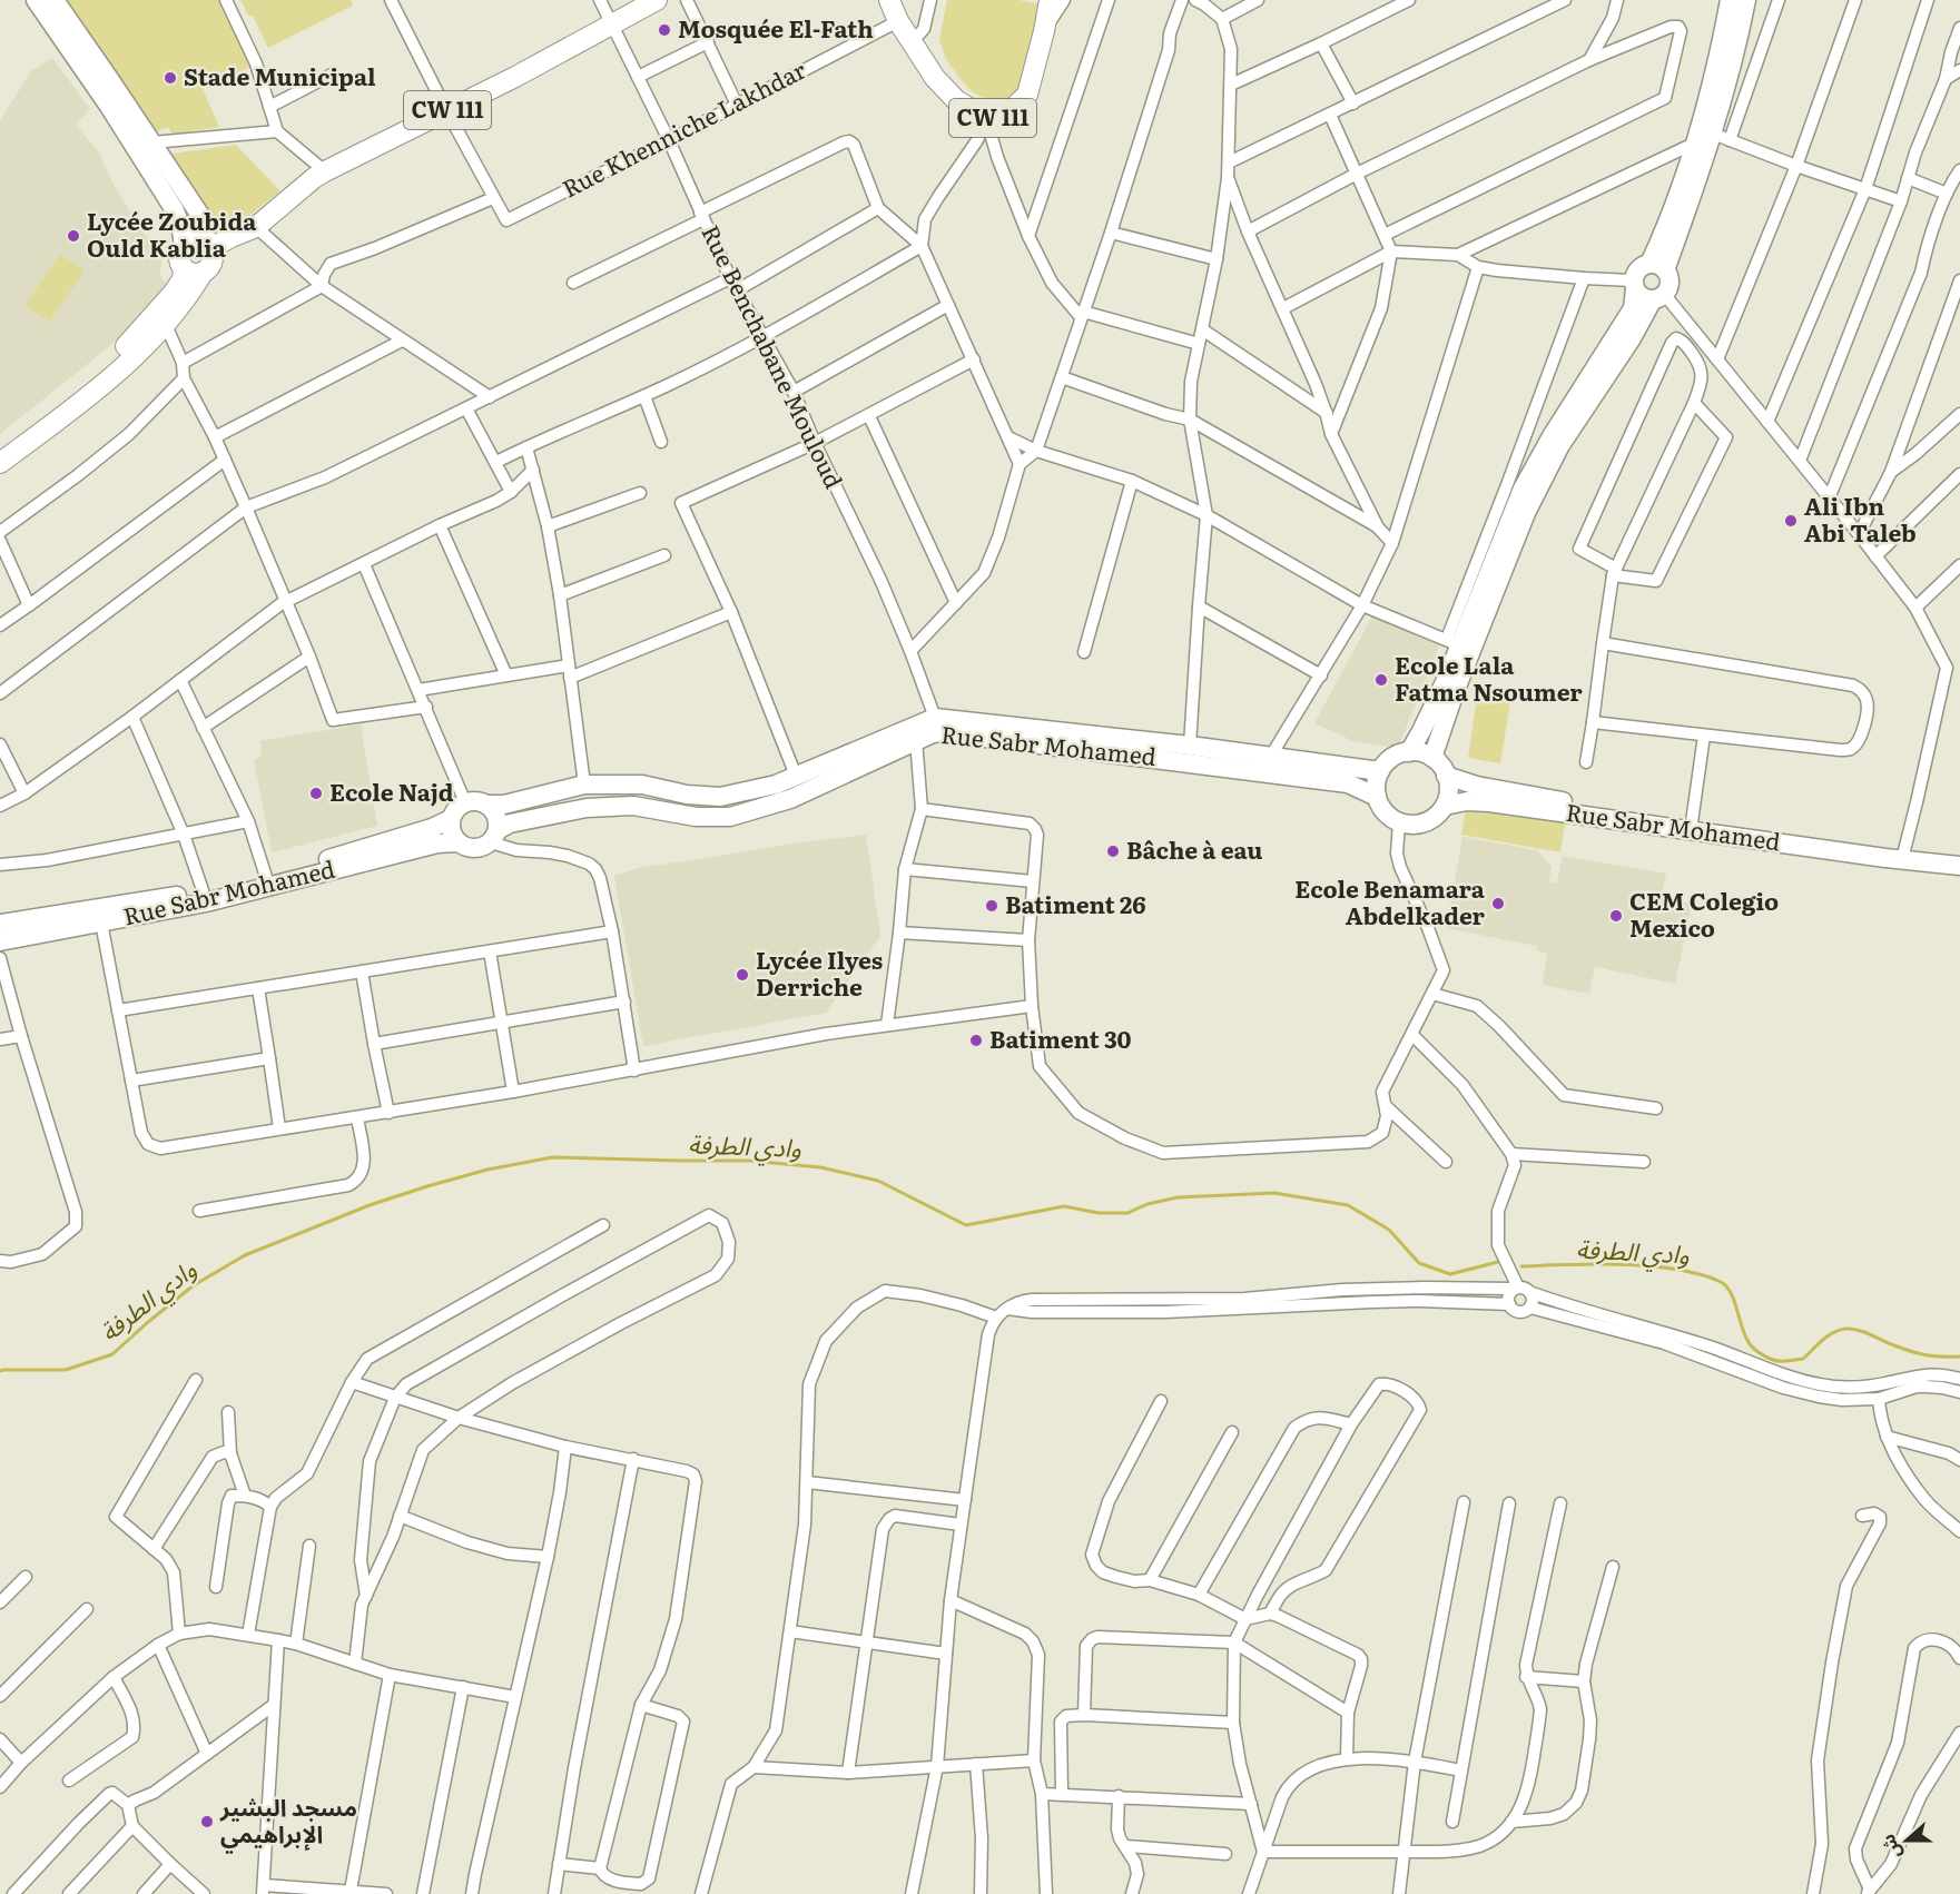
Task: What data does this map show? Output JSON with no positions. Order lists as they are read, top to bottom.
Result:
{
  "streets": {
    "main road": ["CW 111", "Rue Sabr Mohamed"],
    "street": ["Rue Khenniche Lakhdar", "Rue Benchabane Mouloud"]
  },
  "crossings": [
    ["CW 111", "Rue Khenniche Lakhdar"],
    ["CW 111", "Rue Benchabane Mouloud"],
    ["Rue Khenniche Lakhdar", "Rue Benchabane Mouloud"]
  ],
  "water": ["وادي الطرفة"],
  "places": [
    "Mosquée El-Fath",
    "Stade Municipal",
    "Lycée Zoubida Ould Kablia",
    "Ali Ibn Abi Taleb",
    "Ecole Lala Fatma Nsoumer",
    "Ecole Najd",
    "Bâche à eau",
    "Ecole Benamara Abdelkader",
    "Batiment 26",
    "CEM Colegio Mexico",
    "Lycée Ilyes Derriche",
    "Batiment 30",
    "مسجد البشير الإبراهيمي"
  ],
  "north": "left"
}
